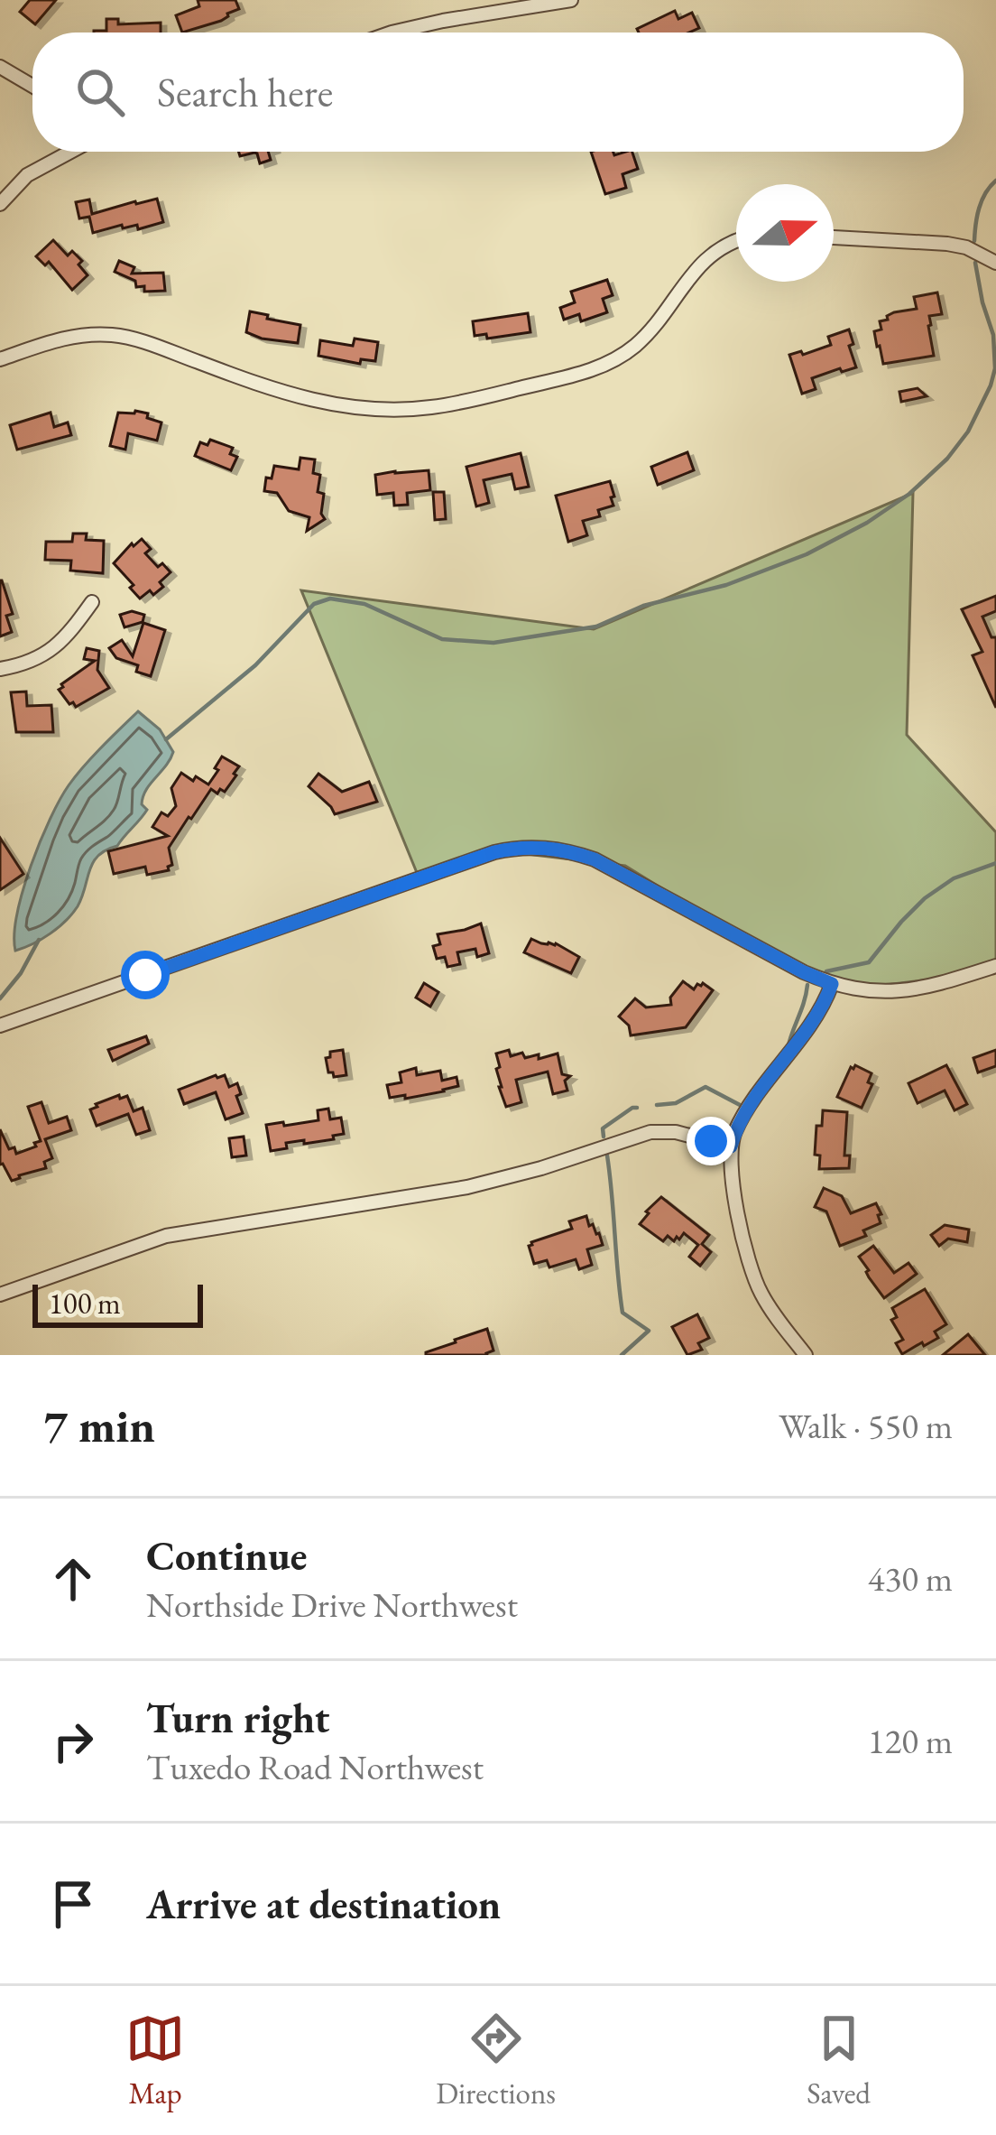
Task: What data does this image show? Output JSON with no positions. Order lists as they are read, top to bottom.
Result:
{
  "scale_bar": "100 m",
  "north": "right",
  "page": {
    "search": "Search here",
    "scale": "100 m",
    "heading": ["7 min", "Walk · 550 m"],
    "list": [
      ["Continue", "Northside Drive Northwest", "430 m"],
      ["Turn right", "Tuxedo Road Northwest", "120 m"],
      "Arrive at destination"
    ],
    "nav": ["Map", "Directions", "Saved"]
  }
}
